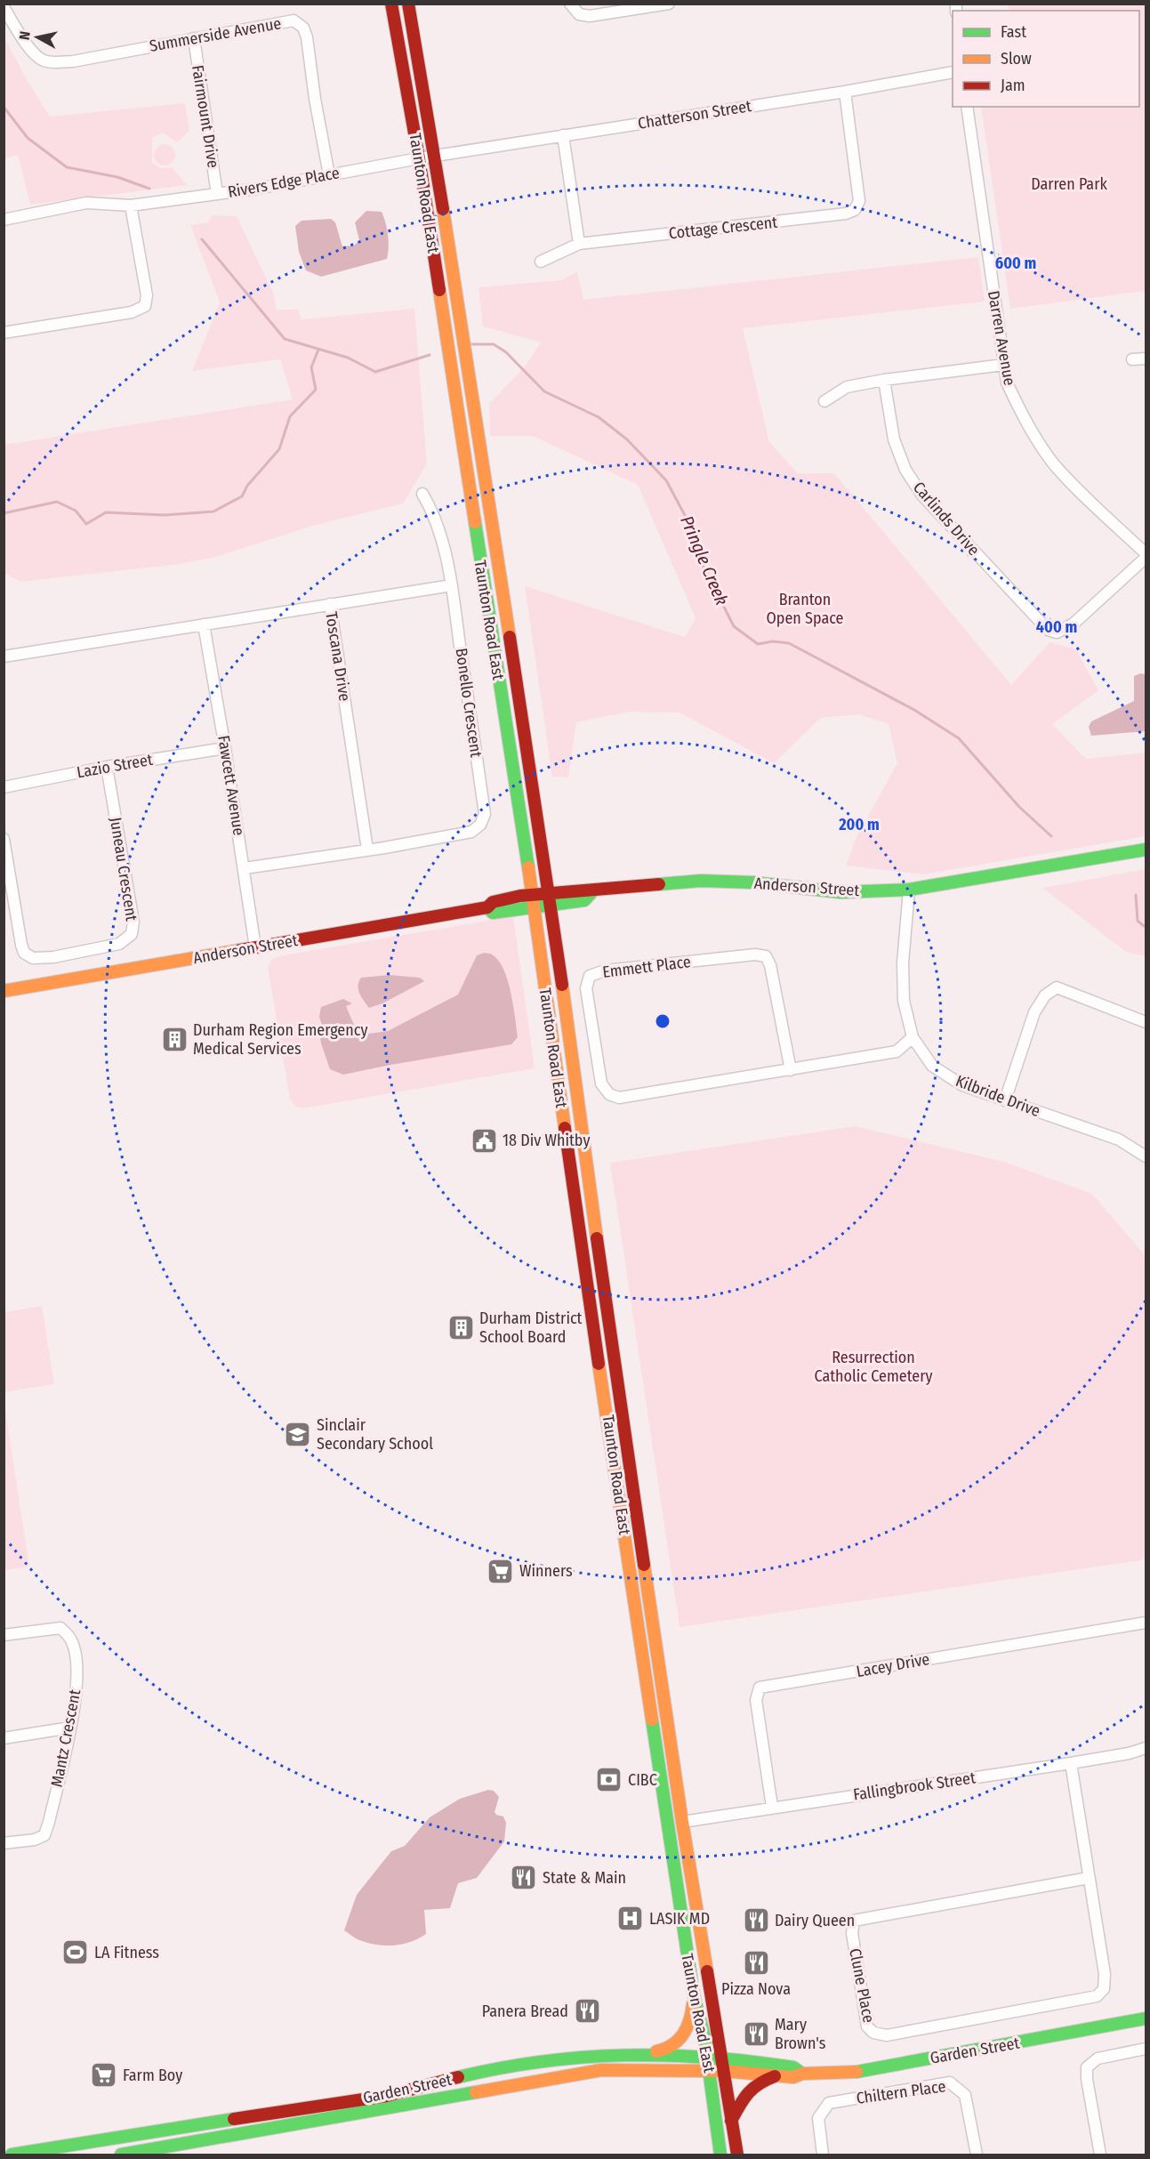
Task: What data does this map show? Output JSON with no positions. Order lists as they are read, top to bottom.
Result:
{
  "streets": {
    "main road": ["Taunton Road East", "Anderson Street", "Garden Street"],
    "street": [
      "Summerside Avenue",
      "Chatterson Street",
      "Fairmount Drive",
      "Rivers Edge Place",
      "Cottage Crescent",
      "Darren Avenue",
      "Carlinds Drive",
      "Toscana Drive",
      "Bonello Crescent",
      "Lazio Street",
      "Fawcett Avenue",
      "Juneau Crescent",
      "Emmett Place",
      "Kilbride Drive",
      "Lacey Drive",
      "Mantz Crescent",
      "Fallingbrook Street",
      "Clune Place",
      "Chiltern Place"
    ]
  },
  "crossings": [
    ["Summerside Avenue", "Fairmount Drive"],
    ["Summerside Avenue", "Rivers Edge Place"],
    ["Chatterson Street", "Rivers Edge Place"],
    ["Chatterson Street", "Taunton Road East"],
    ["Chatterson Street", "Cottage Crescent"],
    ["Fairmount Drive", "Rivers Edge Place"],
    ["Rivers Edge Place", "Taunton Road East"],
    ["Taunton Road East", "Anderson Street"],
    ["Taunton Road East", "Fallingbrook Street"],
    ["Taunton Road East", "Garden Street"],
    ["Toscana Drive", "Bonello Crescent"],
    ["Toscana Drive", "Fawcett Avenue"],
    ["Lazio Street", "Fawcett Avenue"],
    ["Lazio Street", "Juneau Crescent"],
    ["Fawcett Avenue", "Anderson Street"],
    ["Anderson Street", "Kilbride Drive"],
    ["Emmett Place", "Kilbride Drive"],
    ["Lacey Drive", "Fallingbrook Street"],
    ["Fallingbrook Street", "Clune Place"]
  ],
  "water": ["Pringle Creek"],
  "parks": ["Darren Park", "Branton Open Space", "Resurrection Catholic Cemetery"],
  "places": {
    "building": ["Durham Region Emergency Medical Services", "Durham District School Board"],
    "public building": ["18 Div Whitby"],
    "school or university": ["Sinclair Secondary School"],
    "supermarket": ["Winners", "Farm Boy"],
    "bank": ["CIBC"],
    "restaurant": [
      "State & Main",
      "Dairy Queen",
      "Pizza Nova",
      "Panera Bread",
      "Mary Brown's"
    ],
    "hospital": ["LASIK MD"],
    "sports": ["LA Fitness"]
  },
  "legend": ["Fast", "Slow", "Jam"],
  "north": "left",
  "rings": ["600 m", "400 m", "200 m"]
}
